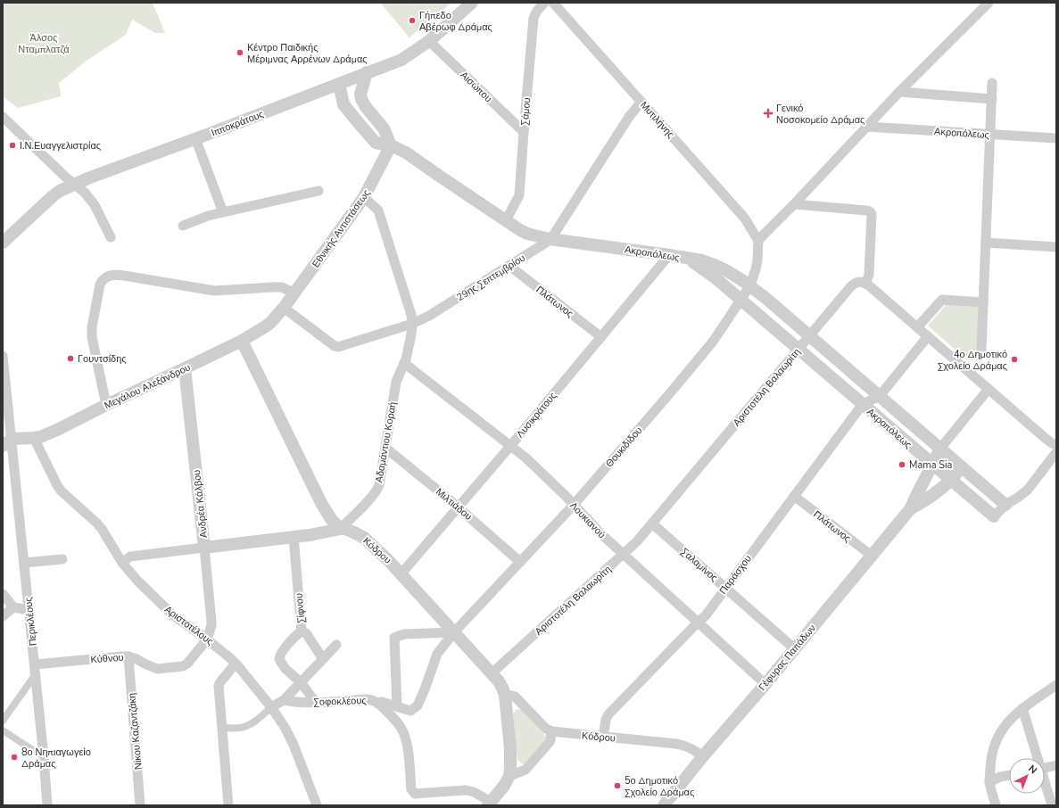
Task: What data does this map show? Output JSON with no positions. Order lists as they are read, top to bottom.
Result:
{
  "streets": {
    "street": [
      "Αισώπου",
      "Σάμου",
      "Μυτιλήνης",
      "Ιπποκράτους",
      "Ακροπόλεως",
      "Εθνικής Αντιστάσεως",
      "29ης Σεπτεμβρίου",
      "Πλάτωνος",
      "Μεγάλου Αλεξάνδρου",
      "Αριστοτέλη Βαλαωρίτη",
      "Λυσικράτους",
      "Αδαμάντιου Κοραή",
      "Θουκιδίδου",
      "Ανδρέα Κάλβου",
      "Μιλτιάδου",
      "Λουκιανού",
      "Κόδρου",
      "Σαλαμίνος",
      "Παράσχου",
      "Σίφνου",
      "Περικλέους",
      "Αριστοτέλους",
      "Γέφυρας Παπάδων",
      "Κύθνου",
      "Σοφοκλέους",
      "Νίκου Καζαντζάκη"
    ]
  },
  "crossings": [
    ["Αισώπου", "Σάμου"],
    ["Αισώπου", "Ιπποκράτους"],
    ["Σάμου", "Ακροπόλεως"],
    ["Μυτιλήνης", "29ης Σεπτεμβρίου"],
    ["Μυτιλήνης", "Θουκιδίδου"],
    ["Ιπποκράτους", "Ακροπόλεως"],
    ["Ακροπόλεως", "Εθνικής Αντιστάσεως"],
    ["Ακροπόλεως", "29ης Σεπτεμβρίου"],
    ["Ακροπόλεως", "Αριστοτέλη Βαλαωρίτη"],
    ["Ακροπόλεως", "Λυσικράτους"],
    ["Ακροπόλεως", "Θουκιδίδου"],
    ["Ακροπόλεως", "Παράσχου"],
    ["Εθνικής Αντιστάσεως", "29ης Σεπτεμβρίου"],
    ["Εθνικής Αντιστάσεως", "Μεγάλου Αλεξάνδρου"],
    ["Εθνικής Αντιστάσεως", "Αδαμάντιου Κοραή"],
    ["29ης Σεπτεμβρίου", "Πλάτωνος"],
    ["29ης Σεπτεμβρίου", "Μεγάλου Αλεξάνδρου"],
    ["29ης Σεπτεμβρίου", "Αδαμάντιου Κοραή"],
    ["Πλάτωνος", "Λυσικράτους"],
    ["Πλάτωνος", "Παράσχου"],
    ["Πλάτωνος", "Γέφυρας Παπάδων"],
    ["Μεγάλου Αλεξάνδρου", "Ανδρέα Κάλβου"],
    ["Μεγάλου Αλεξάνδρου", "Περικλέους"],
    ["Μεγάλου Αλεξάνδρου", "Αριστοτέλους"],
    ["Αριστοτέλη Βαλαωρίτη", "Λουκιανού"],
    ["Αριστοτέλη Βαλαωρίτη", "Κόδρου"],
    ["Αριστοτέλη Βαλαωρίτη", "Σαλαμίνος"],
    ["Λυσικράτους", "Μιλτιάδου"],
    ["Λυσικράτους", "Λουκιανού"],
    ["Λυσικράτους", "Κόδρου"],
    ["Αδαμάντιου Κοραή", "Μιλτιάδου"],
    ["Αδαμάντιου Κοραή", "Λουκιανού"],
    ["Αδαμάντιου Κοραή", "Κόδρου"],
    ["Θουκιδίδου", "Μιλτιάδου"],
    ["Θουκιδίδου", "Λουκιανού"],
    ["Θουκιδίδου", "Κόδρου"],
    ["Ανδρέα Κάλβου", "Αριστοτέλους"],
    ["Ανδρέα Κάλβου", "Κύθνου"],
    ["Λουκιανού", "Παράσχου"],
    ["Λουκιανού", "Γέφυρας Παπάδων"],
    ["Κόδρου", "Παράσχου"],
    ["Κόδρου", "Γέφυρας Παπάδων"],
    ["Σαλαμίνος", "Παράσχου"],
    ["Σαλαμίνος", "Γέφυρας Παπάδων"],
    ["Περικλέους", "Κύθνου"],
    ["Αριστοτέλους", "Κύθνου"],
    ["Κύθνου", "Νίκου Καζαντζάκη"]
  ],
  "parks": ["Άλσος Νταμπλατζά"],
  "places": {
    "other": [
      "Γήπεδο Αβέρωφ Δράμας",
      "Κέντρο Παιδικής Μέριμνας Αρρένων Δράμας",
      "Ι.Ν.Ευαγγελιστρίας",
      "Γουντσίδης",
      "4ο Δημοτικό Σχολείο Δράμας",
      "Mama Sia",
      "8ο Νηπιαγωγείο Δράμας",
      "5ο Δημοτικό Σχολείο Δράμας"
    ],
    "health": ["Γενικό Νοσοκομείο Δράμας"]
  },
  "north": "top right"
}
